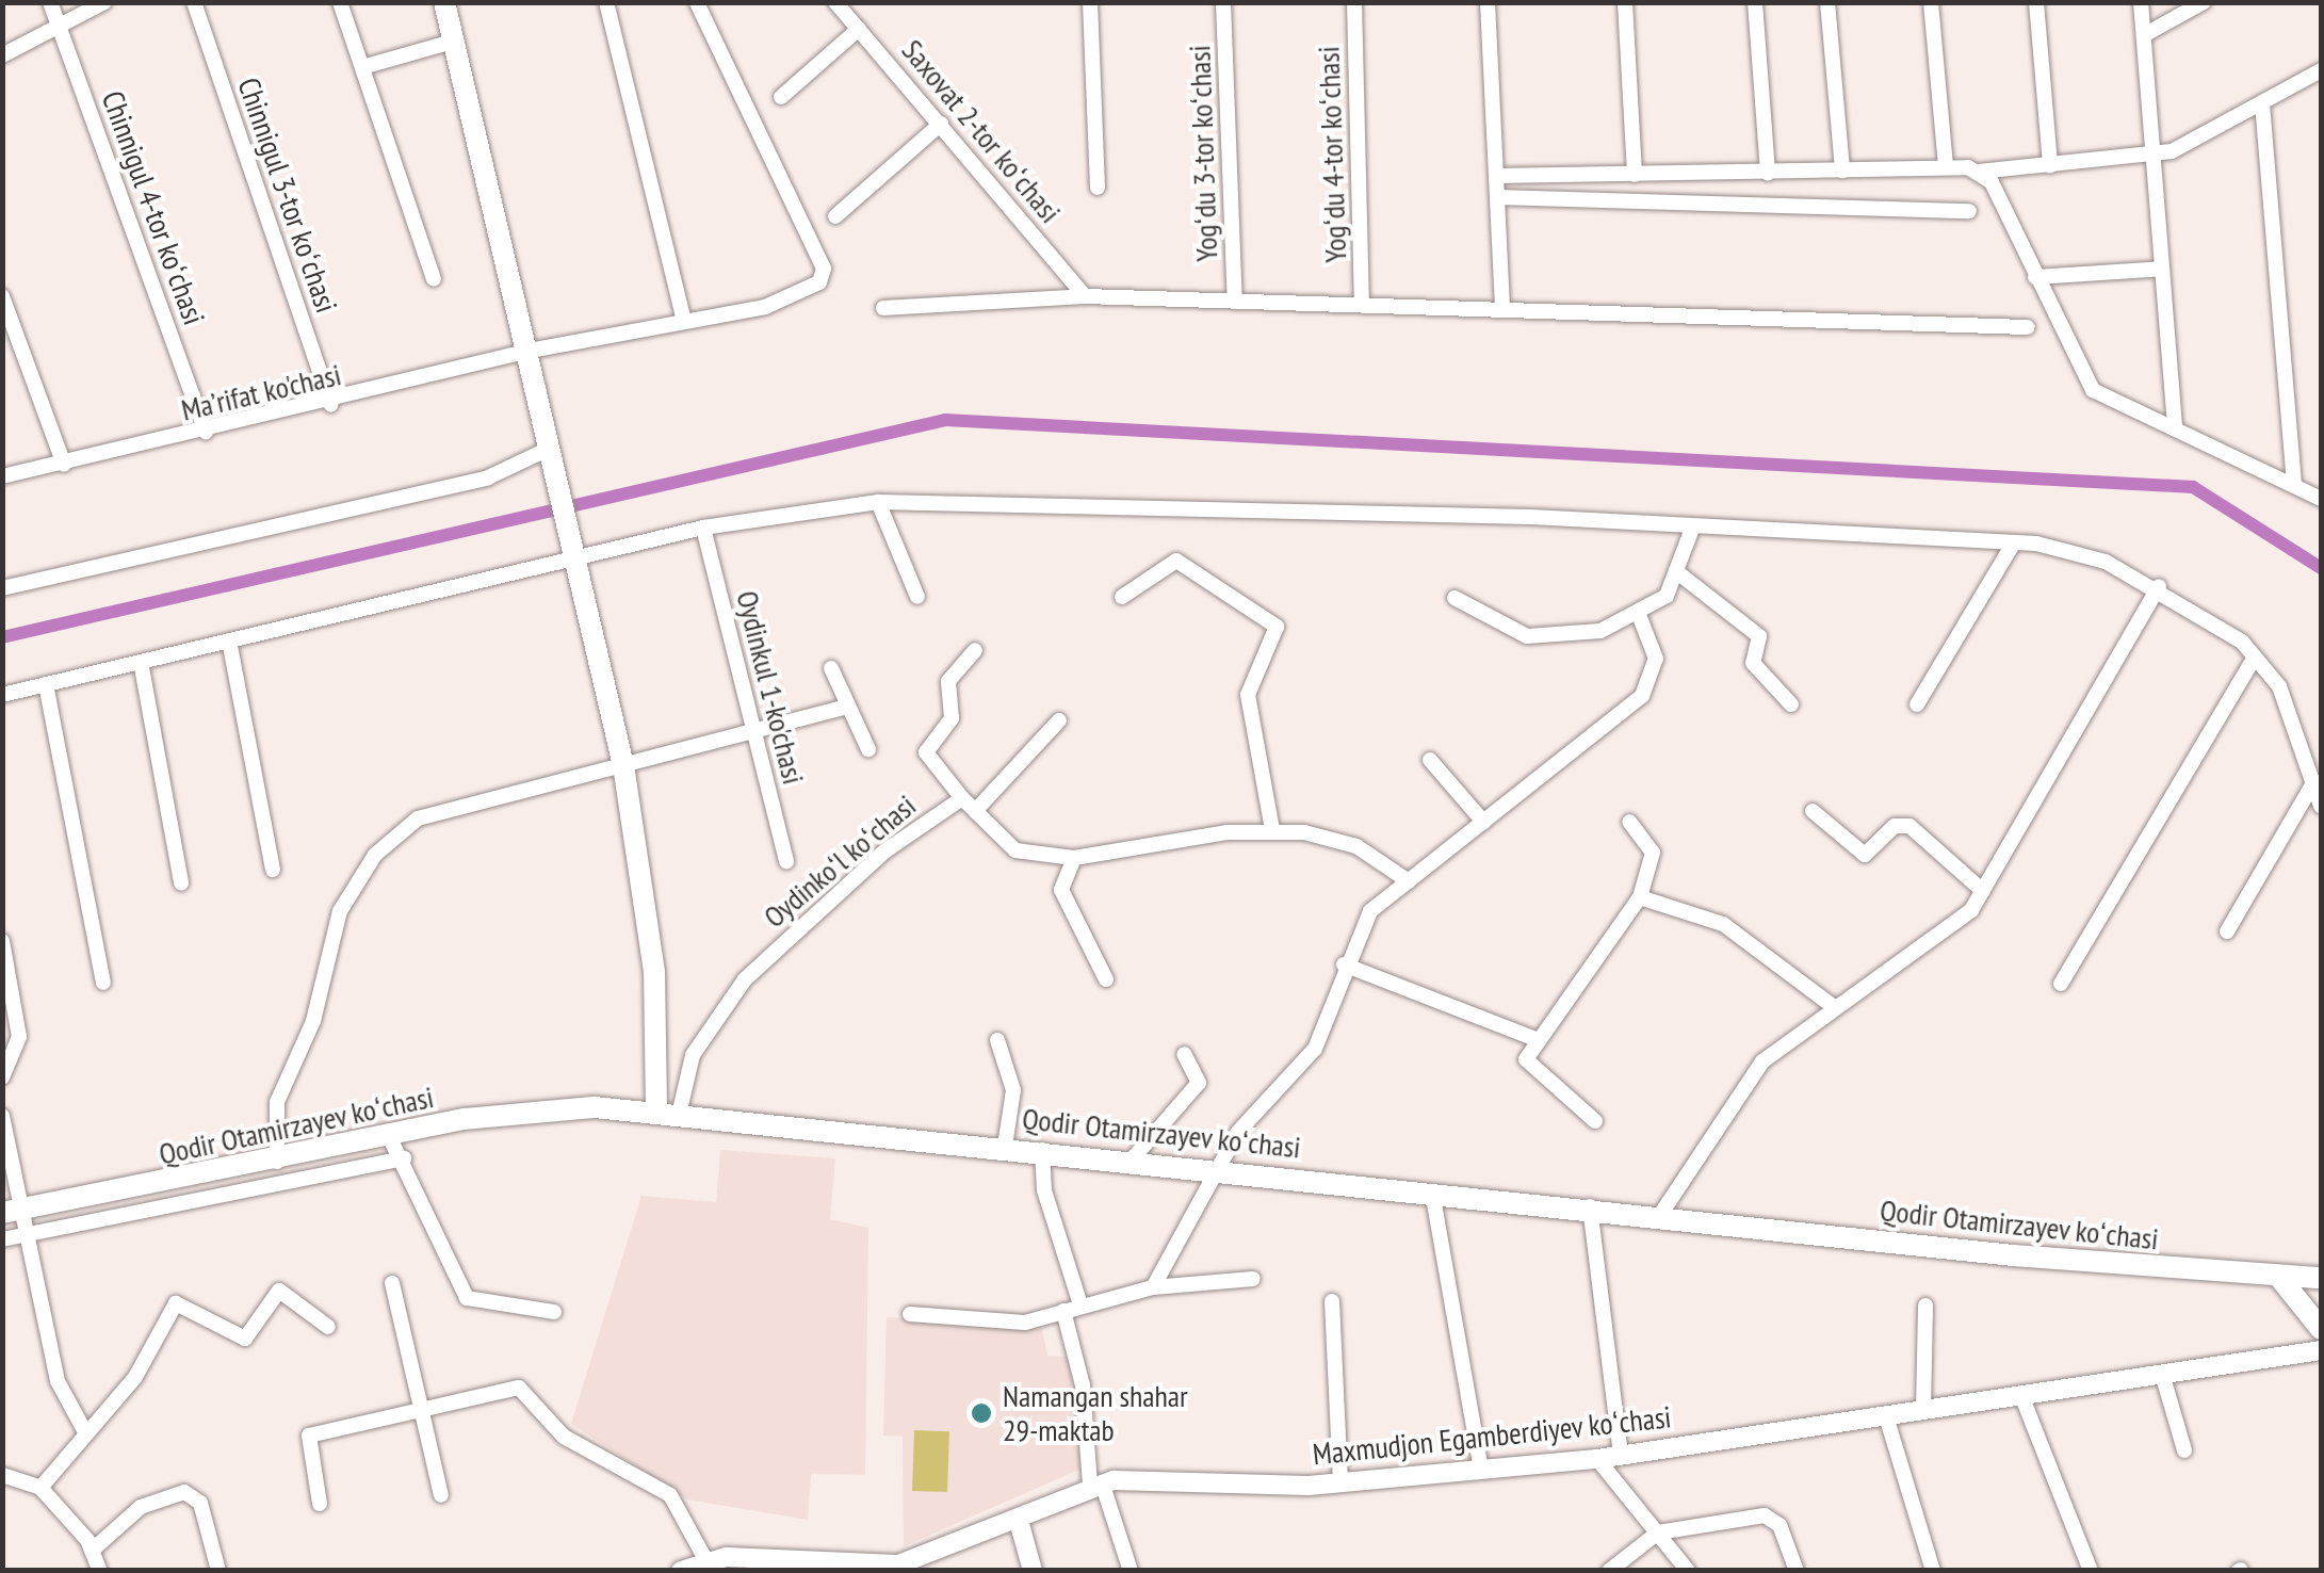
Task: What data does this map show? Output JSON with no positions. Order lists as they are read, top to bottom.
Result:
{
  "streets": {
    "main road": ["Qodir Otamirzayev koʻchasi"],
    "street": [
      "Saxovat 2-tor koʻchasi",
      "Yogʻdu 3-tor koʻchasi",
      "Yogʻdu 4-tor koʻchasi",
      "Chinnigul 3-tor koʻchasi",
      "Chinnigul 4-tor koʻchasi",
      "Maʼrifat ko'chasi",
      "Oydinkul 1-ko'chasi",
      "Oydinkoʻl koʻchasi",
      "Maxmudjon Egamberdiyev koʻchasi"
    ]
  },
  "crossings": [
    ["Chinnigul 3-tor koʻchasi", "Maʼrifat ko'chasi"],
    ["Chinnigul 4-tor koʻchasi", "Maʼrifat ko'chasi"],
    ["Oydinkoʻl koʻchasi", "Qodir Otamirzayev koʻchasi"]
  ],
  "places": ["Namangan shahar 29-maktab"]
}
